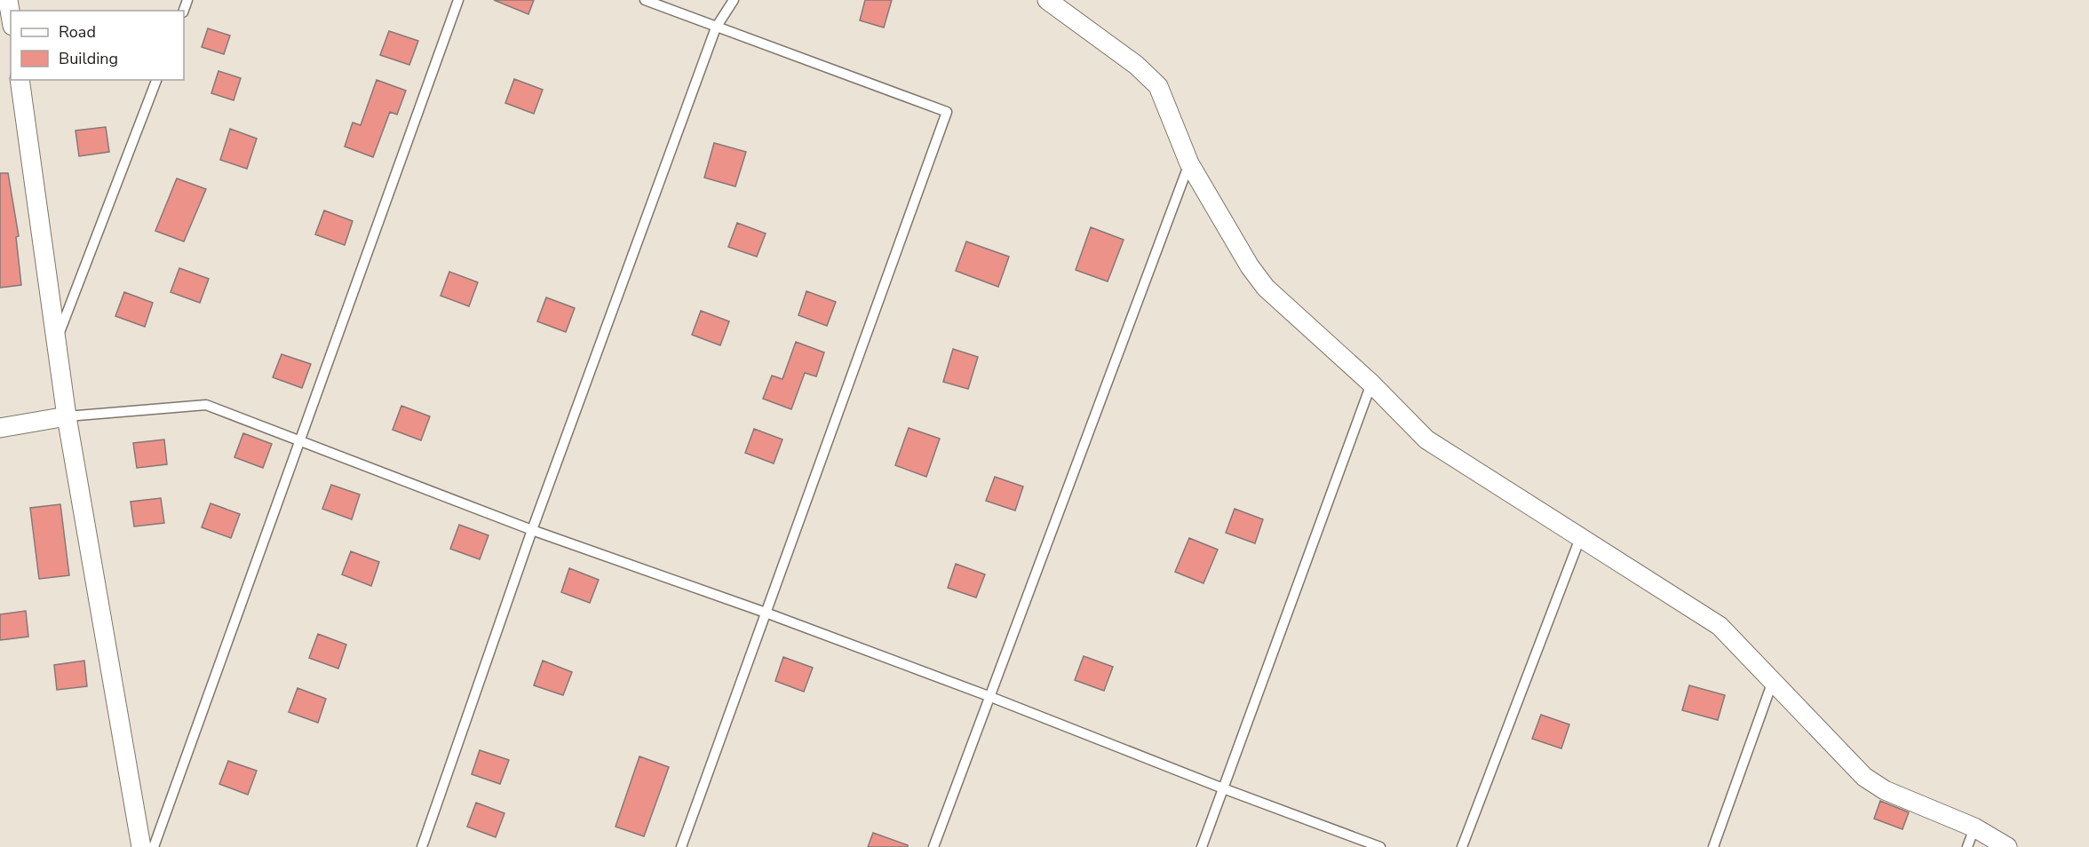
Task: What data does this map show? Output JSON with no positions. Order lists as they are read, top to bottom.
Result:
{
  "legend": ["Road", "Building"]
}
